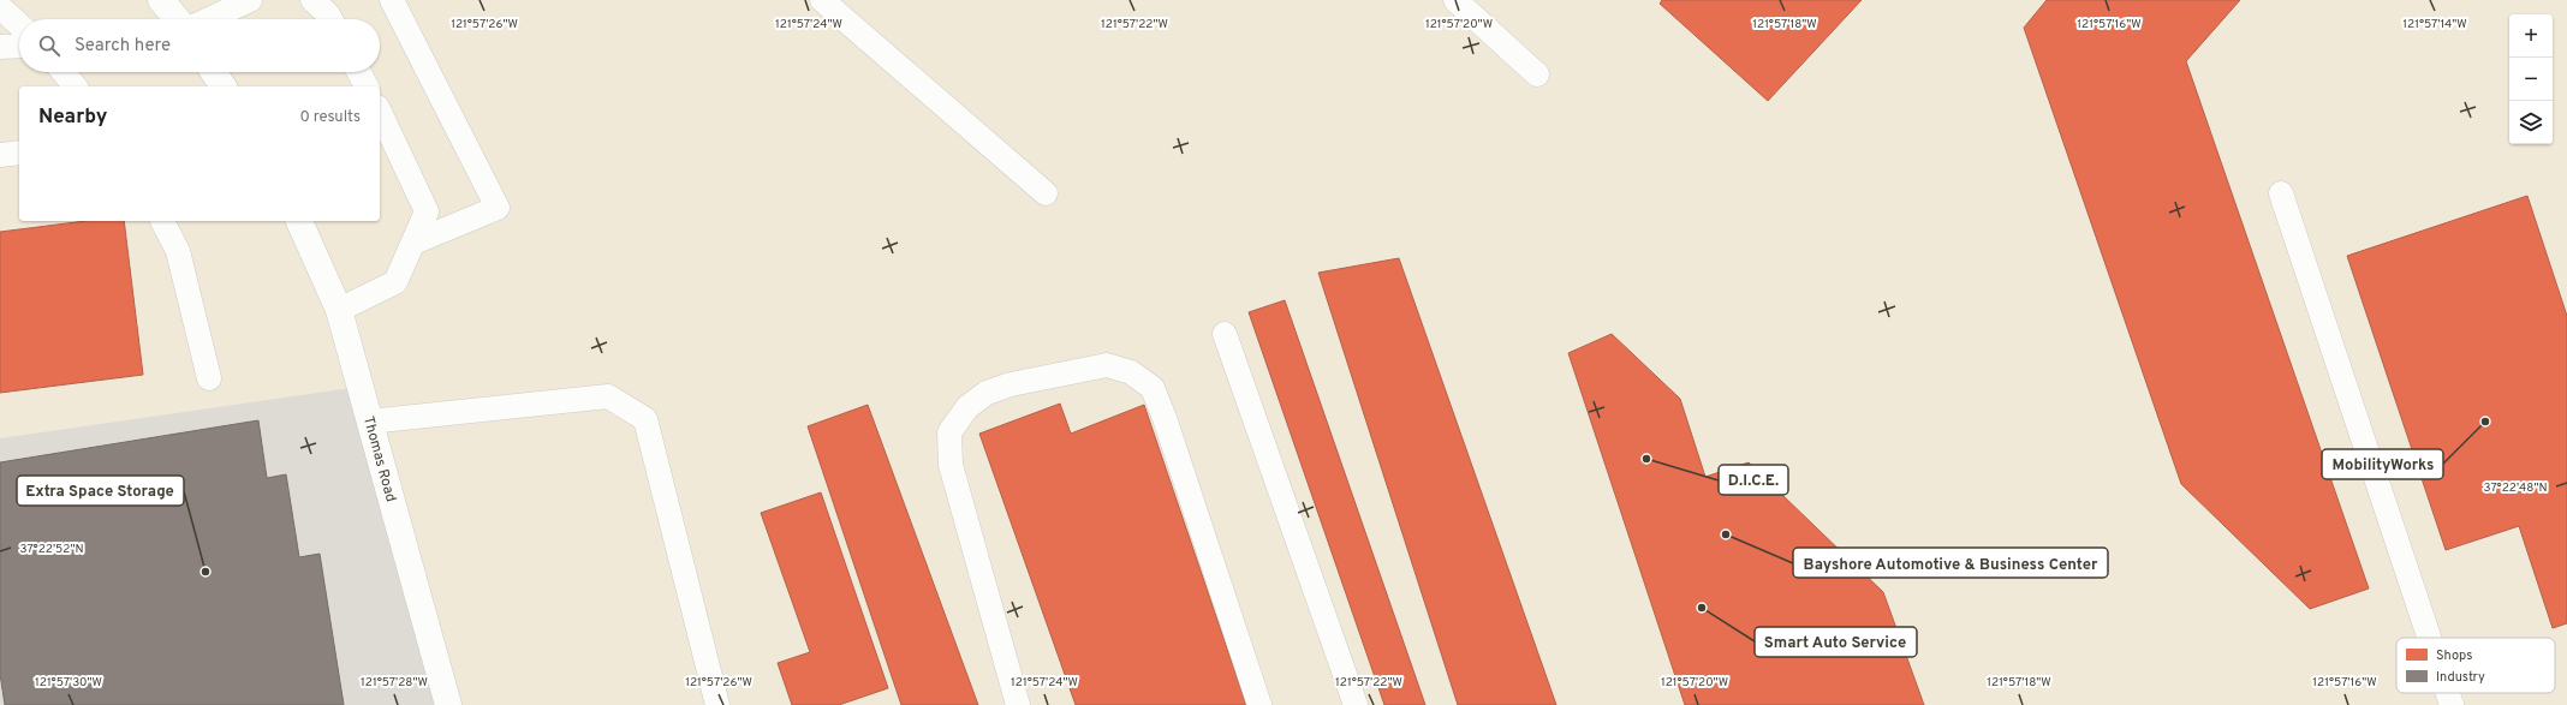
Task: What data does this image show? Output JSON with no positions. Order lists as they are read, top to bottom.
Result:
{
  "streets": {
    "street": ["Thomas Road"]
  },
  "places": [
    "MobilityWorks",
    "D.I.C.E.",
    "Bayshore Automotive & Business Center",
    "Extra Space Storage",
    "Smart Auto Service"
  ],
  "legend": ["Shops", "Industry"],
  "page": {
    "map_buttons": ["+", "−"],
    "search": "Search here",
    "heading": ["Nearby", "0 results"]
  },
  "coordinates": [
    "121°57'26\"W",
    "121°57'24\"W",
    "121°57'22\"W",
    "121°57'20\"W",
    "121°57'18\"W",
    "121°57'16\"W",
    "121°57'14\"W",
    "37°22'48\"N",
    "37°22'52\"N",
    "121°57'30\"W",
    "121°57'28\"W"
  ]
}
